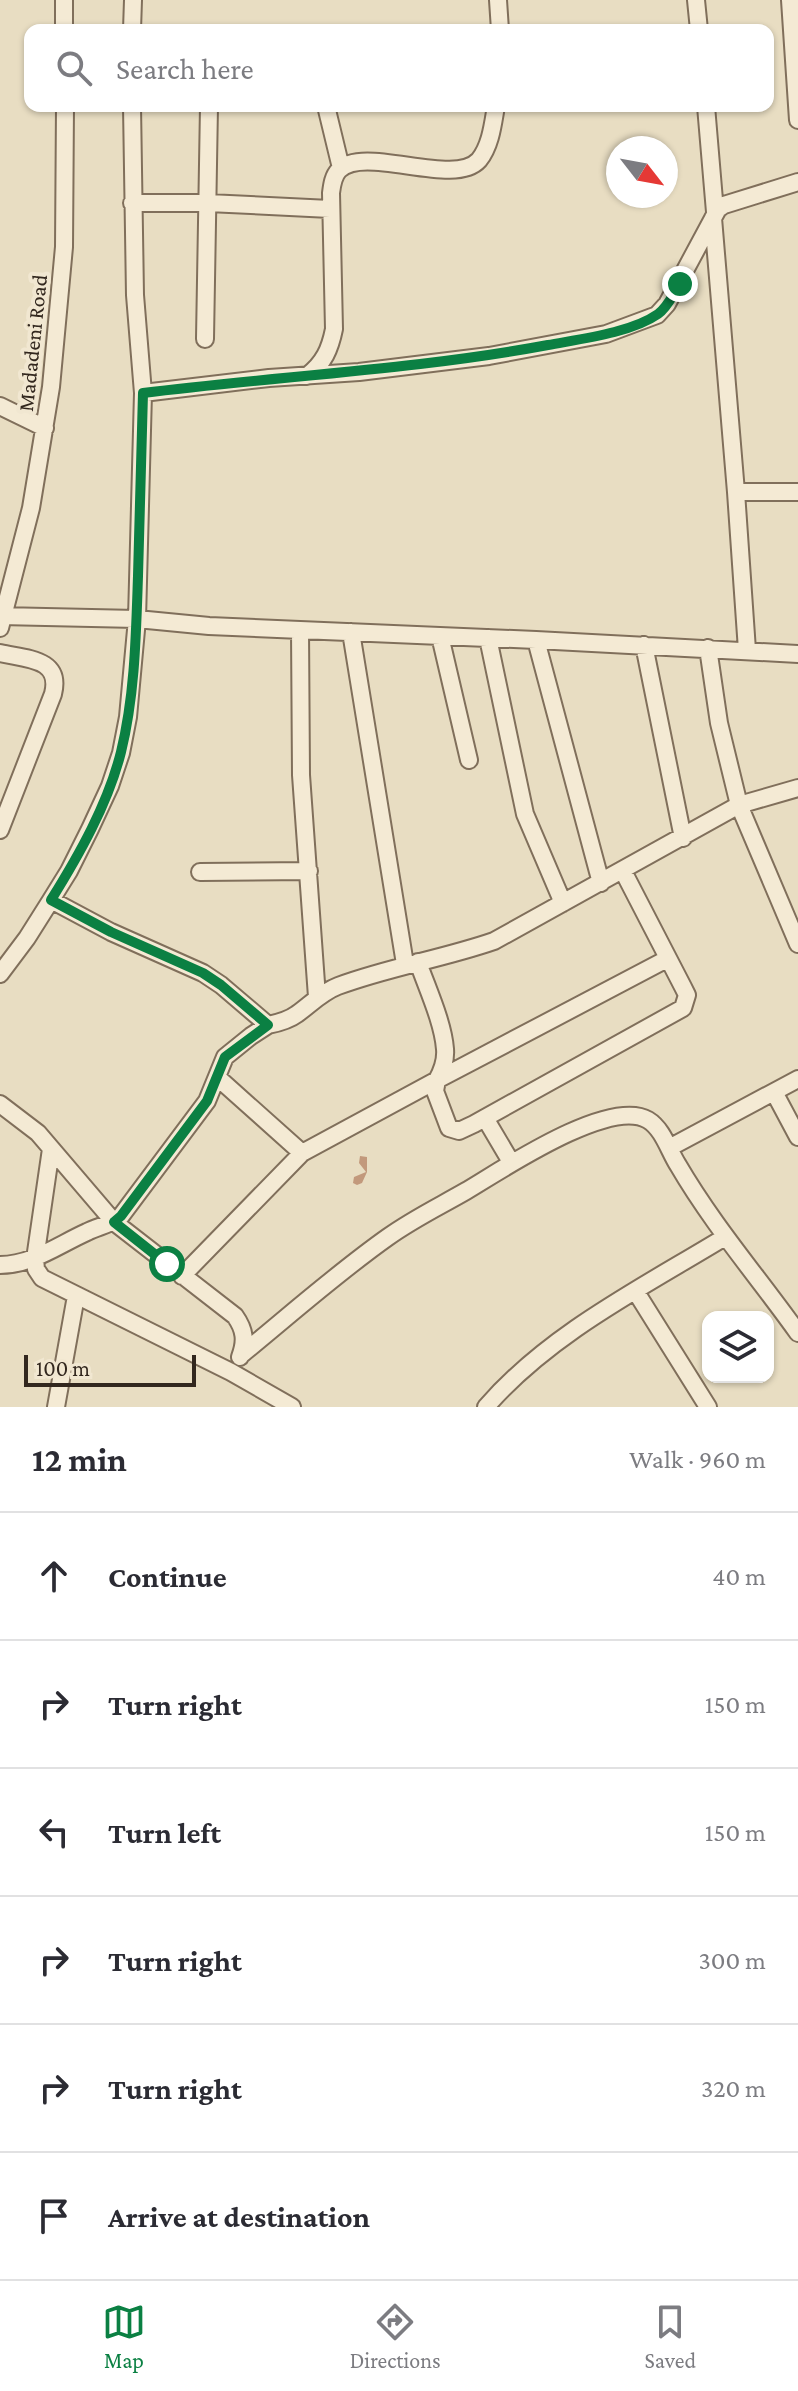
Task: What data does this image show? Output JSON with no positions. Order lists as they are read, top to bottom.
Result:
{
  "streets": {
    "street": ["Madadeni Road"]
  },
  "scale_bar": "100 m",
  "north": "bottom right",
  "page": {
    "search": "Search here",
    "scale": "100 m",
    "heading": ["12 min", "Walk · 960 m"],
    "list": [
      ["Continue", "40 m"],
      ["Turn right", "150 m"],
      ["Turn left", "150 m"],
      ["Turn right", "300 m"],
      ["Turn right", "320 m"],
      "Arrive at destination"
    ],
    "nav": ["Map", "Directions", "Saved"]
  }
}
